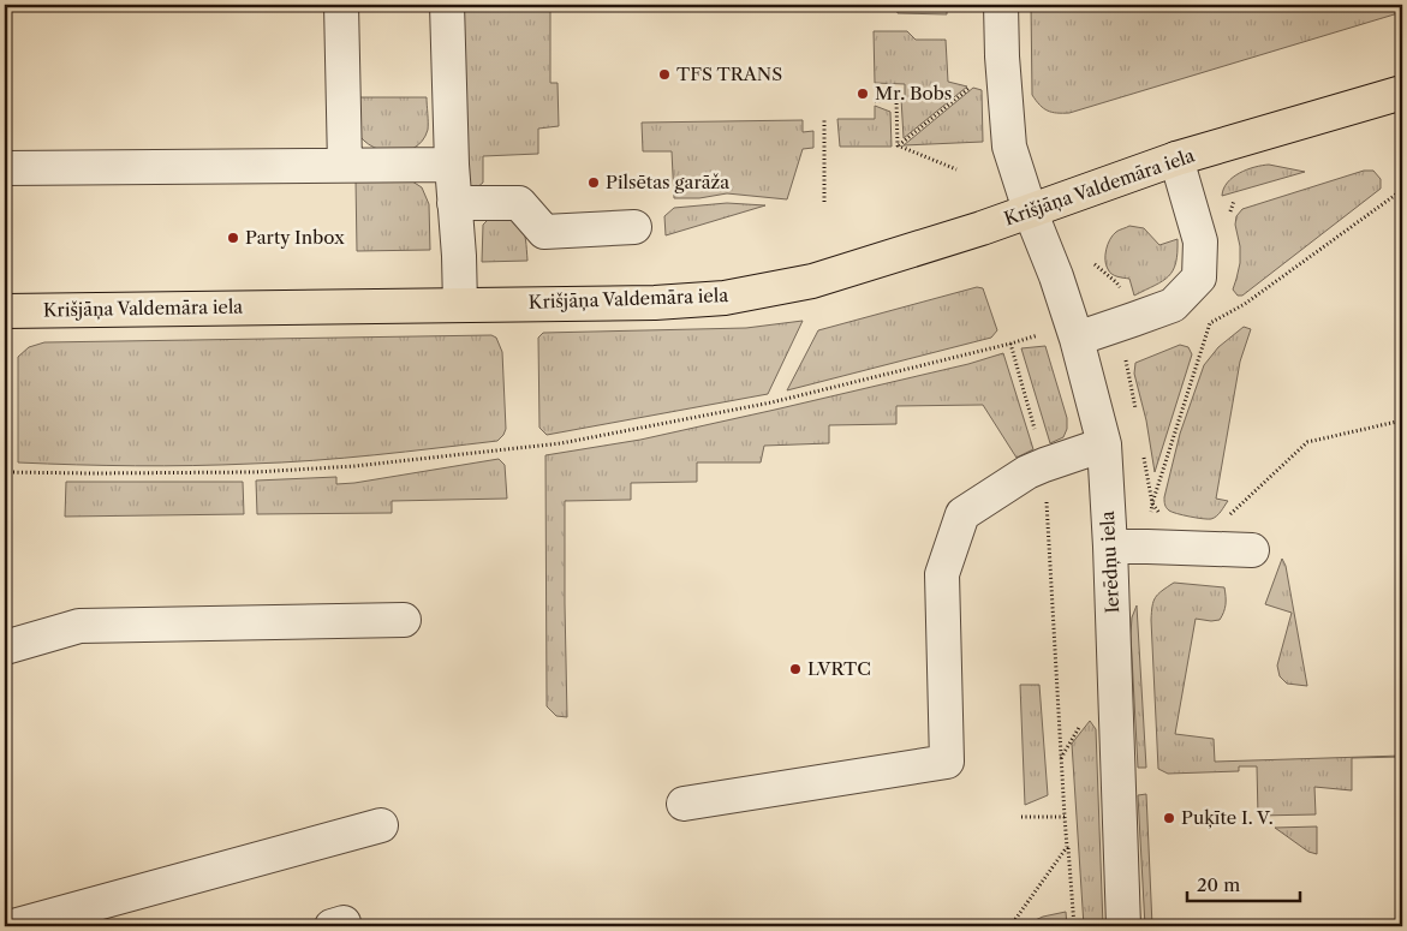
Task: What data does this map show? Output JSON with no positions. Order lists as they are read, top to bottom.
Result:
{
  "streets": {
    "main road": ["Krišjāņa Valdemāra iela"],
    "street": ["Ierēdņu iela"]
  },
  "crossings": [
    ["Krišjāņa Valdemāra iela", "Ierēdņu iela"]
  ],
  "places": [
    "TFS TRANS",
    "Mr. Bobs",
    "Pilsētas garāža",
    "Party Inbox",
    "LVRTC",
    "Puķīte I. V."
  ],
  "scale_bar": "20 m"
}
